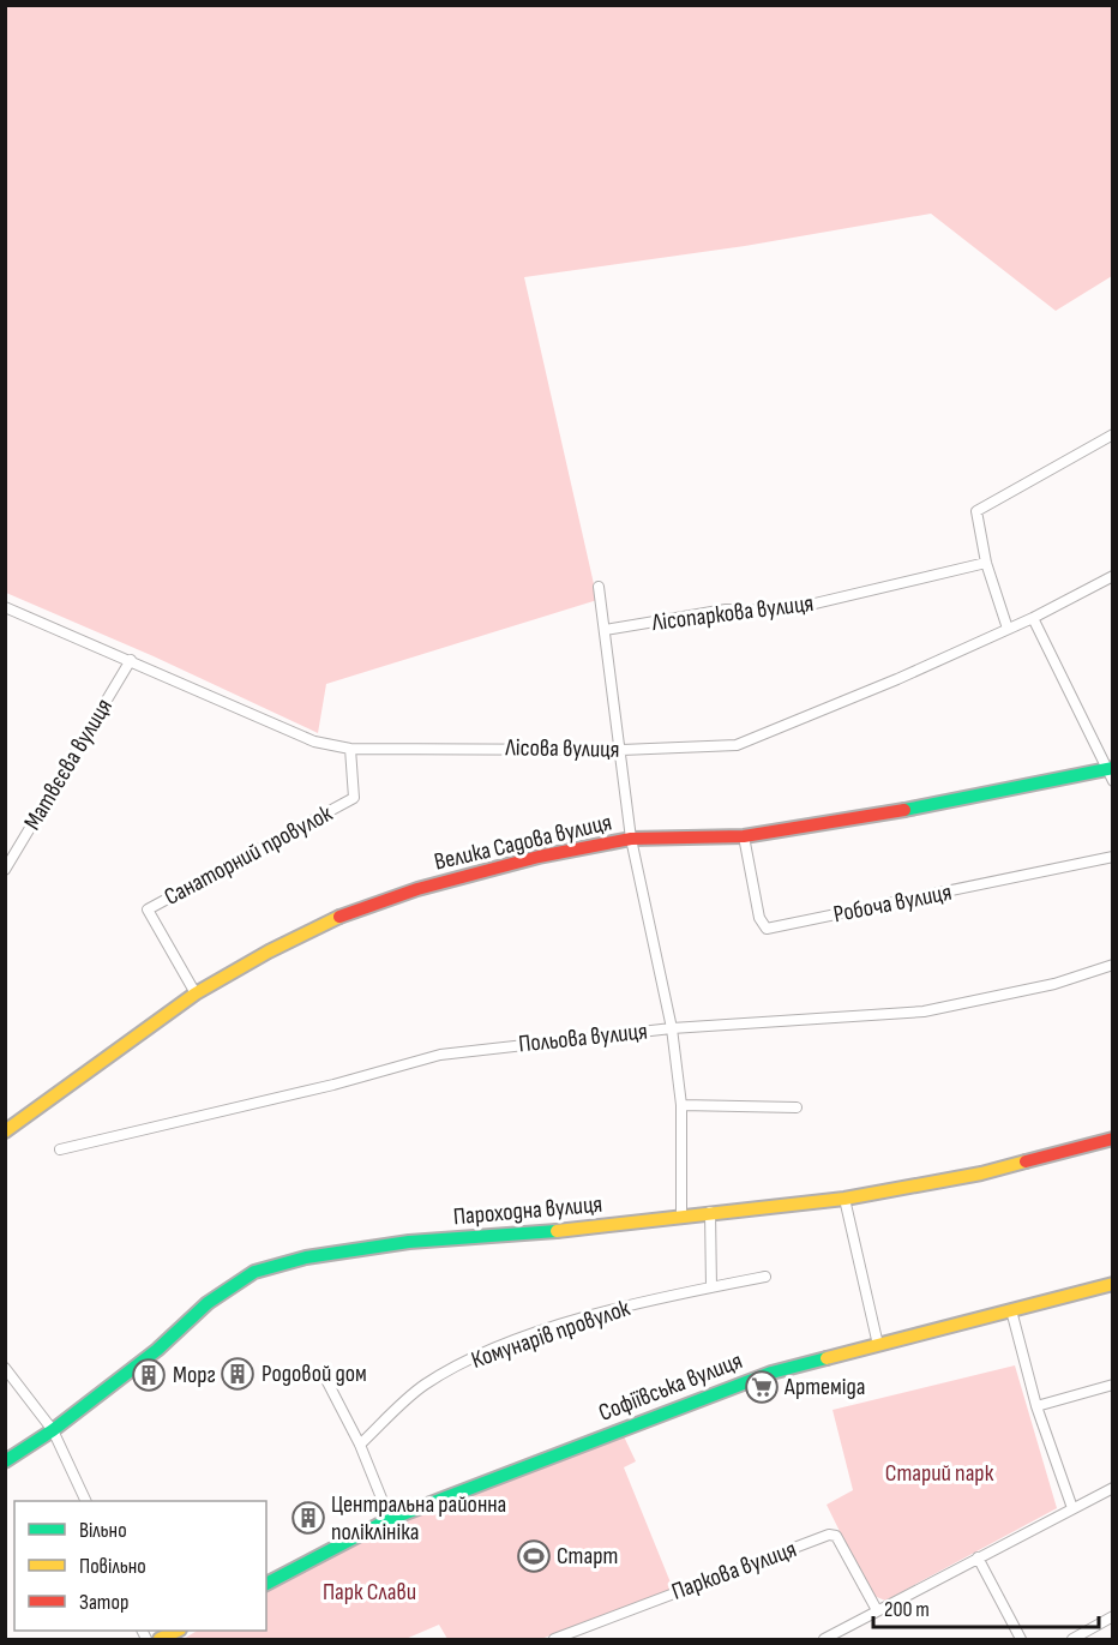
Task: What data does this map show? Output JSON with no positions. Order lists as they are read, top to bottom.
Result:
{
  "streets": {
    "street": [
      "Лісопаркова вулиця",
      "Лісова вулиця",
      "Матвєєва вулиця",
      "Велика Садова вулиця",
      "Санаторний провулок",
      "Робоча вулиця",
      "Польова вулиця",
      "Пароходна вулиця",
      "Комунарів провулок",
      "Софіївська вулиця",
      "Паркова вулиця"
    ]
  },
  "crossings": [
    ["Лісова вулиця", "Матвєєва вулиця"],
    ["Лісова вулиця", "Санаторний провулок"],
    ["Велика Садова вулиця", "Санаторний провулок"],
    ["Велика Садова вулиця", "Робоча вулиця"]
  ],
  "parks": ["Старий парк", "Парк Слави"],
  "places": {
    "building": ["Родовой дом", "Морг", "Центральна районна поліклініка"],
    "supermarket": ["Артеміда"],
    "sports": ["Старт"]
  },
  "legend": ["Вільно", "Повільно", "Затор"],
  "scale_bar": "200 m"
}
